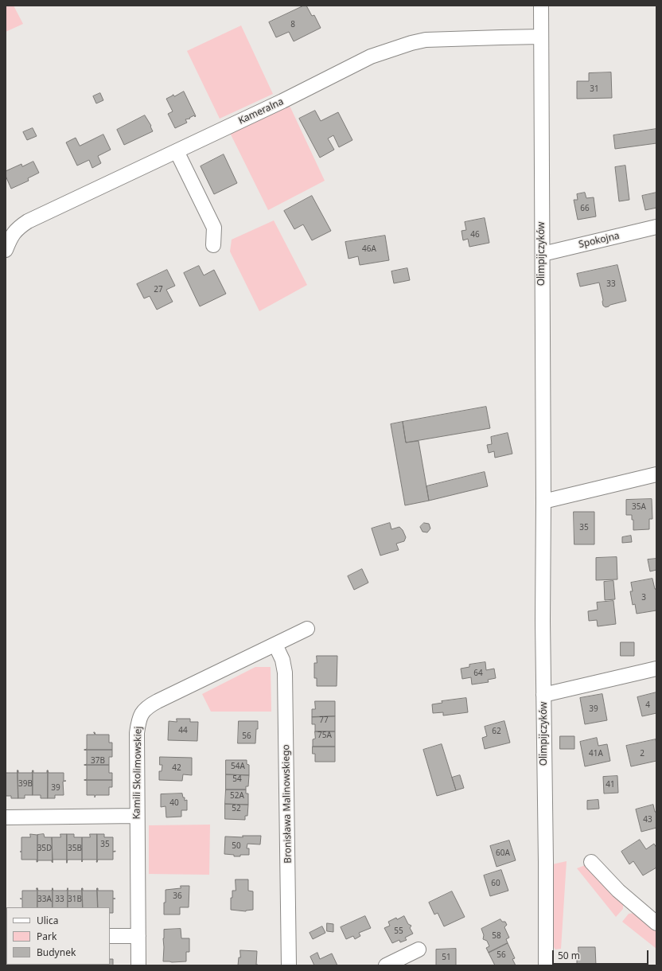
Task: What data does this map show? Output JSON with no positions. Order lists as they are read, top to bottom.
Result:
{
  "streets": {
    "street": [
      "Kameralna",
      "Spokojna",
      "Olimpijczyków",
      "Kamili Skolimowskiej",
      "Bronisława Malinowskiego"
    ]
  },
  "crossings": [
    ["Kameralna", "Olimpijczyków"],
    ["Spokojna", "Olimpijczyków"],
    ["Kamili Skolimowskiej", "Bronisława Malinowskiego"]
  ],
  "house_numbers": [
    "8",
    "31",
    "66",
    "46",
    "46A",
    "33",
    "27",
    "35A",
    "35",
    "3",
    "64",
    "4",
    "39",
    "77",
    "44",
    "62",
    "75A",
    "56",
    "41A",
    "2",
    "37B",
    "54A",
    "42",
    "54",
    "39B",
    "41",
    "39",
    "52A",
    "40",
    "52",
    "43",
    "35",
    "50",
    "35D",
    "35B",
    "60A",
    "60",
    "36",
    "33A",
    "33",
    "31B",
    "55",
    "58",
    "56",
    "51"
  ],
  "legend": ["Ulica", "Park", "Budynek"],
  "scale_bar": "50 m"
}
